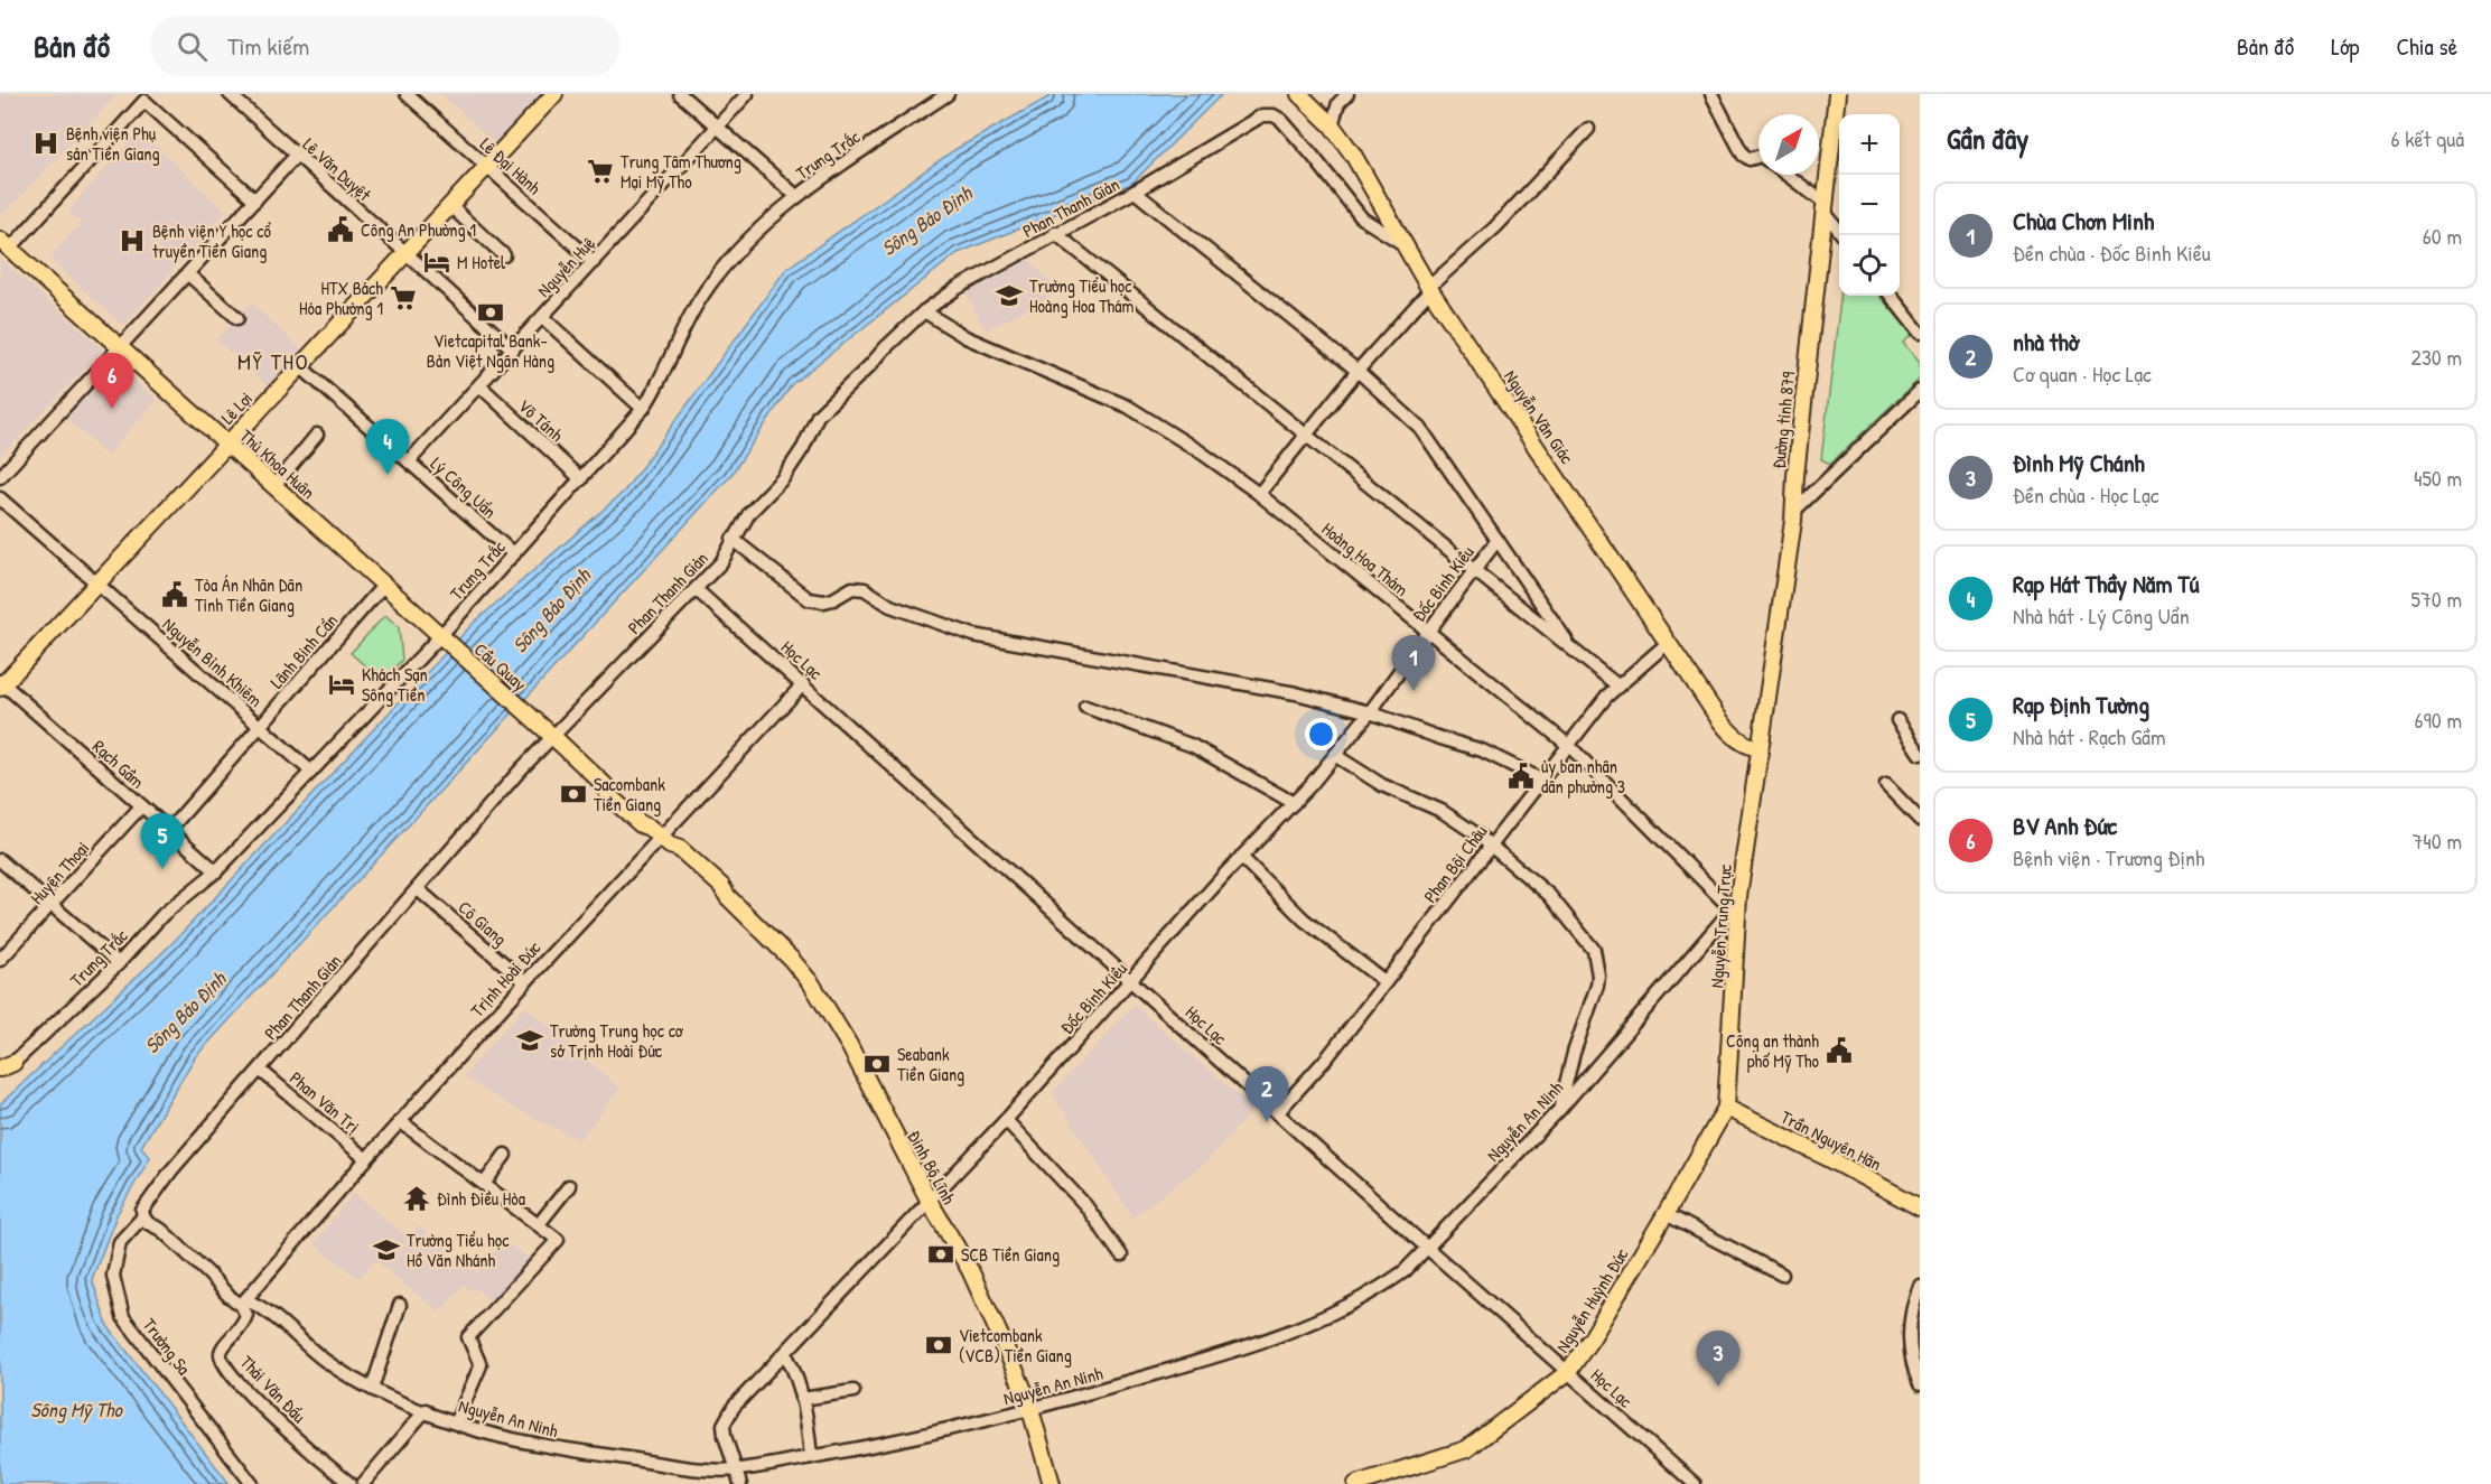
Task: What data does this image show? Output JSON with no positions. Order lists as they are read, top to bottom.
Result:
{
  "streets": {
    "main road": [
      "Lê Lợi",
      "Nguyễn Văn Giác",
      "Đường tỉnh 879",
      "Thủ Khoa Huân",
      "Cầu Quay",
      "Nguyễn Trung Trực",
      "Trần Nguyên Hãn",
      "Đinh Bộ Lĩnh",
      "Nguyễn Huỳnh Đức"
    ],
    "street": [
      "Trưng Trắc",
      "Lê Đại Hành",
      "Lê Văn Duyệt",
      "Phan Thanh Giản",
      "Nguyễn Huệ",
      "Võ Tánh",
      "Lý Công Uẩn",
      "Hoàng Hoa Thám",
      "Đốc Binh Kiều",
      "Lãnh Binh Cẩn",
      "Học Lạc",
      "Nguyễn Bỉnh Khiêm",
      "Rạch Gầm",
      "Phan Bội Châu",
      "Huyện Thoại",
      "Cô Giang",
      "Trịnh Hoài Đức",
      "Phan Văn Trị",
      "Nguyễn An Ninh",
      "Trường Sa",
      "Thái Văn Đẩu"
    ]
  },
  "crossings": [
    ["Trưng Trắc", "Võ Tánh"],
    ["Trưng Trắc", "Thủ Khoa Huân"],
    ["Trưng Trắc", "Lý Công Uẩn"],
    ["Trưng Trắc", "Nguyễn Bỉnh Khiêm"],
    ["Trưng Trắc", "Cầu Quay"],
    ["Trưng Trắc", "Rạch Gầm"],
    ["Lê Đại Hành", "Nguyễn Huệ"],
    ["Lê Đại Hành", "Lê Lợi"],
    ["Lê Văn Duyệt", "Nguyễn Huệ"],
    ["Lê Văn Duyệt", "Lê Lợi"],
    ["Phan Thanh Giản", "Nguyễn Văn Giác"],
    ["Phan Thanh Giản", "Hoàng Hoa Thám"],
    ["Phan Thanh Giản", "Học Lạc"],
    ["Phan Thanh Giản", "Cô Giang"],
    ["Phan Thanh Giản", "Phan Văn Trị"],
    ["Phan Thanh Giản", "Nguyễn An Ninh"],
    ["Phan Thanh Giản", "Đinh Bộ Lĩnh"],
    ["Phan Thanh Giản", "Trường Sa"],
    ["Nguyễn Huệ", "Võ Tánh"],
    ["Nguyễn Huệ", "Lý Công Uẩn"],
    ["Lê Lợi", "Thủ Khoa Huân"],
    ["Lê Lợi", "Lý Công Uẩn"],
    ["Lê Lợi", "Nguyễn Bỉnh Khiêm"],
    ["Lê Lợi", "Rạch Gầm"],
    ["Nguyễn Văn Giác", "Đường tỉnh 879"],
    ["Nguyễn Văn Giác", "Phan Bội Châu"],
    ["Nguyễn Văn Giác", "Nguyễn Trung Trực"],
    ["Đường tỉnh 879", "Nguyễn Trung Trực"],
    ["Thủ Khoa Huân", "Lãnh Binh Cẩn"],
    ["Thủ Khoa Huân", "Cầu Quay"],
    ["Hoàng Hoa Thám", "Đốc Binh Kiều"],
    ["Hoàng Hoa Thám", "Phan Bội Châu"],
    ["Hoàng Hoa Thám", "Nguyễn Trung Trực"],
    ["Hoàng Hoa Thám", "Nguyễn An Ninh"],
    ["Đốc Binh Kiều", "Học Lạc"],
    ["Đốc Binh Kiều", "Nguyễn An Ninh"],
    ["Đốc Binh Kiều", "Đinh Bộ Lĩnh"],
    ["Lãnh Binh Cẩn", "Nguyễn Bỉnh Khiêm"],
    ["Lãnh Binh Cẩn", "Rạch Gầm"],
    ["Học Lạc", "Phan Bội Châu"],
    ["Học Lạc", "Trịnh Hoài Đức"],
    ["Học Lạc", "Nguyễn An Ninh"],
    ["Học Lạc", "Nguyễn Huỳnh Đức"],
    ["Cầu Quay", "Đinh Bộ Lĩnh"],
    ["Rạch Gầm", "Huyện Thoại"],
    ["Cô Giang", "Trịnh Hoài Đức"],
    ["Nguyễn Trung Trực", "Nguyễn An Ninh"],
    ["Nguyễn Trung Trực", "Trần Nguyên Hãn"],
    ["Nguyễn Trung Trực", "Nguyễn Huỳnh Đức"],
    ["Trịnh Hoài Đức", "Phan Văn Trị"],
    ["Trịnh Hoài Đức", "Nguyễn An Ninh"],
    ["Trịnh Hoài Đức", "Đinh Bộ Lĩnh"],
    ["Trịnh Hoài Đức", "Thái Văn Đẩu"],
    ["Nguyễn An Ninh", "Đinh Bộ Lĩnh"],
    ["Nguyễn An Ninh", "Trường Sa"],
    ["Nguyễn An Ninh", "Thái Văn Đẩu"],
    ["Trần Nguyên Hãn", "Nguyễn Huỳnh Đức"]
  ],
  "districts": ["MỸ THO"],
  "water": ["Sông Bảo Định", "Sông Mỹ Tho"],
  "places": {
    "hospital": ["Bệnh viện Phụ sản Tiền Giang", "Bệnh viện Y học cổ truyền Tiền Giang"],
    "supermarket": ["Trung Tâm Thương Mại Mỹ Tho", "HTX Bách Hóa Phường 1"],
    "public building": [
      "Công An Phường 1",
      "Tòa Án Nhân Dân Tỉnh Tiền Giang",
      "ủy ban nhân dân phường 3",
      "Công an thành phố Mỹ Tho"
    ],
    "hotel": ["M Hotel", "Khách Sạn Sông Tiền"],
    "school or university": ["Trường Tiểu học Hoàng Hoa Thám", "Trường Trung học cơ sở Trịnh Hoài Đức", "Trường Tiểu học Hồ Văn Nhánh"],
    "bank": [
      "Vietcapital Bank- Bản Việt Ngân Hàng",
      "Sacombank Tiền Giang",
      "Seabank Tiền Giang",
      "SCB Tiền Giang",
      "Vietcombank (VCB) Tiền Giang"
    ],
    "temple": ["Đình Điều Hòa"]
  },
  "north": "top right",
  "page": {
    "header": "Bản đồ",
    "search": "Tìm kiếm",
    "nav": ["Bản đồ", "Lớp", "Chia sẻ"],
    "heading": ["Gần đây", "6 kết quả"],
    "map_buttons": ["+", "−"],
    "list": [
      {
        "mark": "1",
        "name": "Chùa Chơn Minh",
        "note": "Đền chùa · Đốc Binh Kiều",
        "value": "60 m"
      },
      {
        "mark": "2",
        "name": "nhà thờ",
        "note": "Cơ quan · Học Lạc",
        "value": "230 m"
      },
      {
        "mark": "3",
        "name": "Đình Mỹ Chánh",
        "note": "Đền chùa · Học Lạc",
        "value": "450 m"
      },
      {
        "mark": "4",
        "name": "Rạp Hát Thầy Năm Tú",
        "note": "Nhà hát · Lý Công Uẩn",
        "value": "570 m"
      },
      {
        "mark": "5",
        "name": "Rạp Định Tường",
        "note": "Nhà hát · Rạch Gầm",
        "value": "690 m"
      },
      {
        "mark": "6",
        "name": "BV Anh Đức",
        "note": "Bệnh viện · Trương Định",
        "value": "740 m"
      }
    ],
    "pins": [
      "6",
      "4",
      "1",
      "5",
      "2",
      "3"
    ]
  }
}
